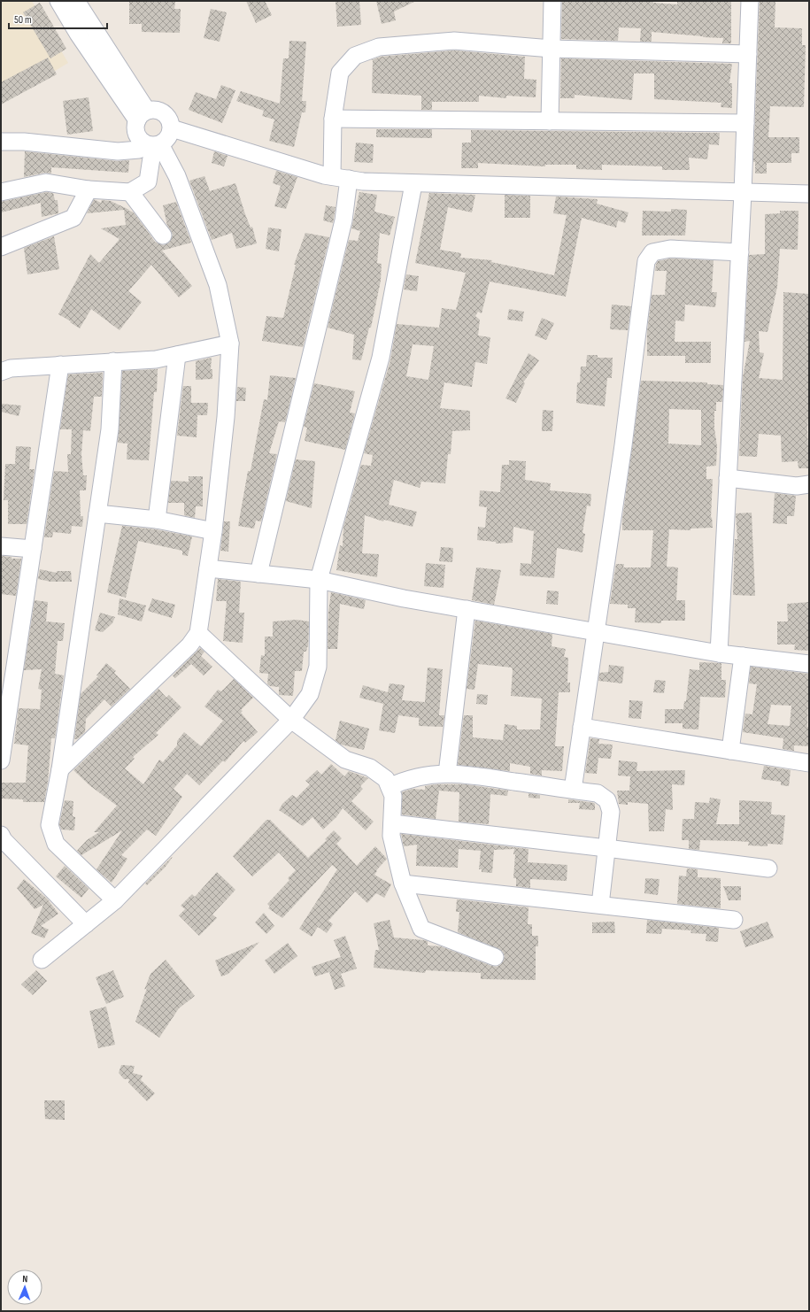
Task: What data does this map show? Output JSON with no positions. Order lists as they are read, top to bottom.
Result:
{
  "scale_bar": "50 m",
  "north": "top"
}
